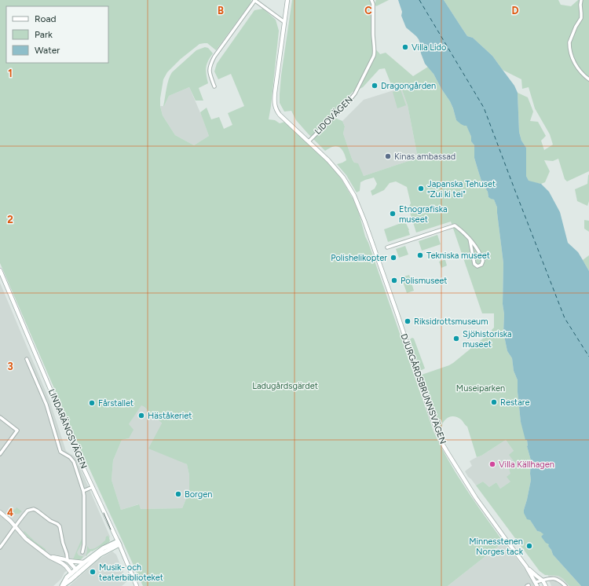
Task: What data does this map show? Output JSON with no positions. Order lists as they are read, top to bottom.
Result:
{
  "streets": {
    "street": ["LIDOVÄGEN", "DJURGÅRDSBRUNNSVÄGEN", "LINDARÄNGSVÄGEN"]
  },
  "crossings": [
    ["LIDOVÄGEN", "DJURGÅRDSBRUNNSVÄGEN"]
  ],
  "parks": ["Ladugårdsgärdet", "Museiparken"],
  "places": [
    "Villa Lido",
    "Dragongården",
    "Kinas ambassad",
    "Japanska Tehuset \"Zui ki tei\"",
    "Etnografiska museet",
    "Tekniska museet",
    "Polishelikopter",
    "Polismuseet",
    "Riksidrottsmuseum",
    "Sjöhistoriska museet",
    "Restare",
    "Fårstallet",
    "Häståkeriet",
    "Villa Källhagen",
    "Borgen",
    "Minnesstenen Norges tack",
    "Musik- och teaterbiblioteket"
  ],
  "legend": ["Road", "Park", "Water"],
  "grid": {
    "columns": ["B", "C", "D"],
    "rows": [
      "1",
      "2",
      "3",
      "4"
    ]
  }
}
